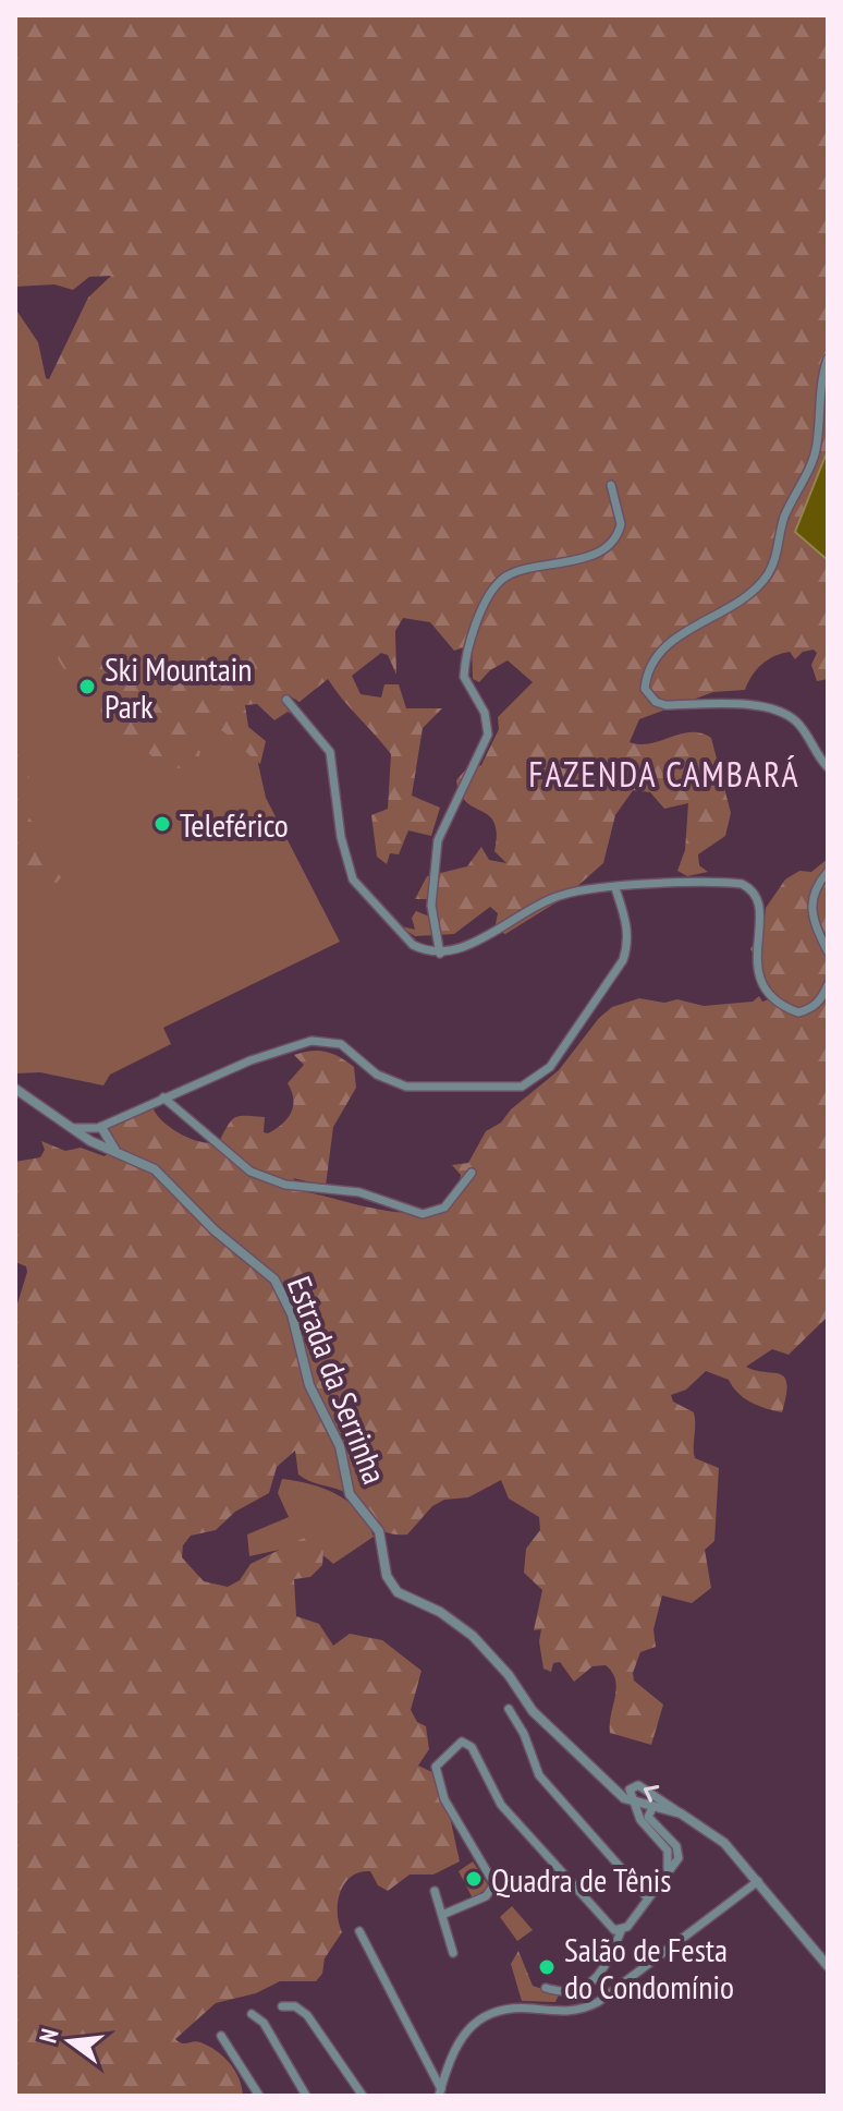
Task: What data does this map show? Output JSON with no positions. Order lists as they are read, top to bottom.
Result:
{
  "streets": {
    "street": ["Estrada da Serrinha"]
  },
  "districts": ["FAZENDA CAMBARÁ"],
  "places": [
    "Ski Mountain Park",
    "Teleférico",
    "Quadra de Tênis",
    "Salão de Festa do Condomínio"
  ],
  "north": "left"
}
